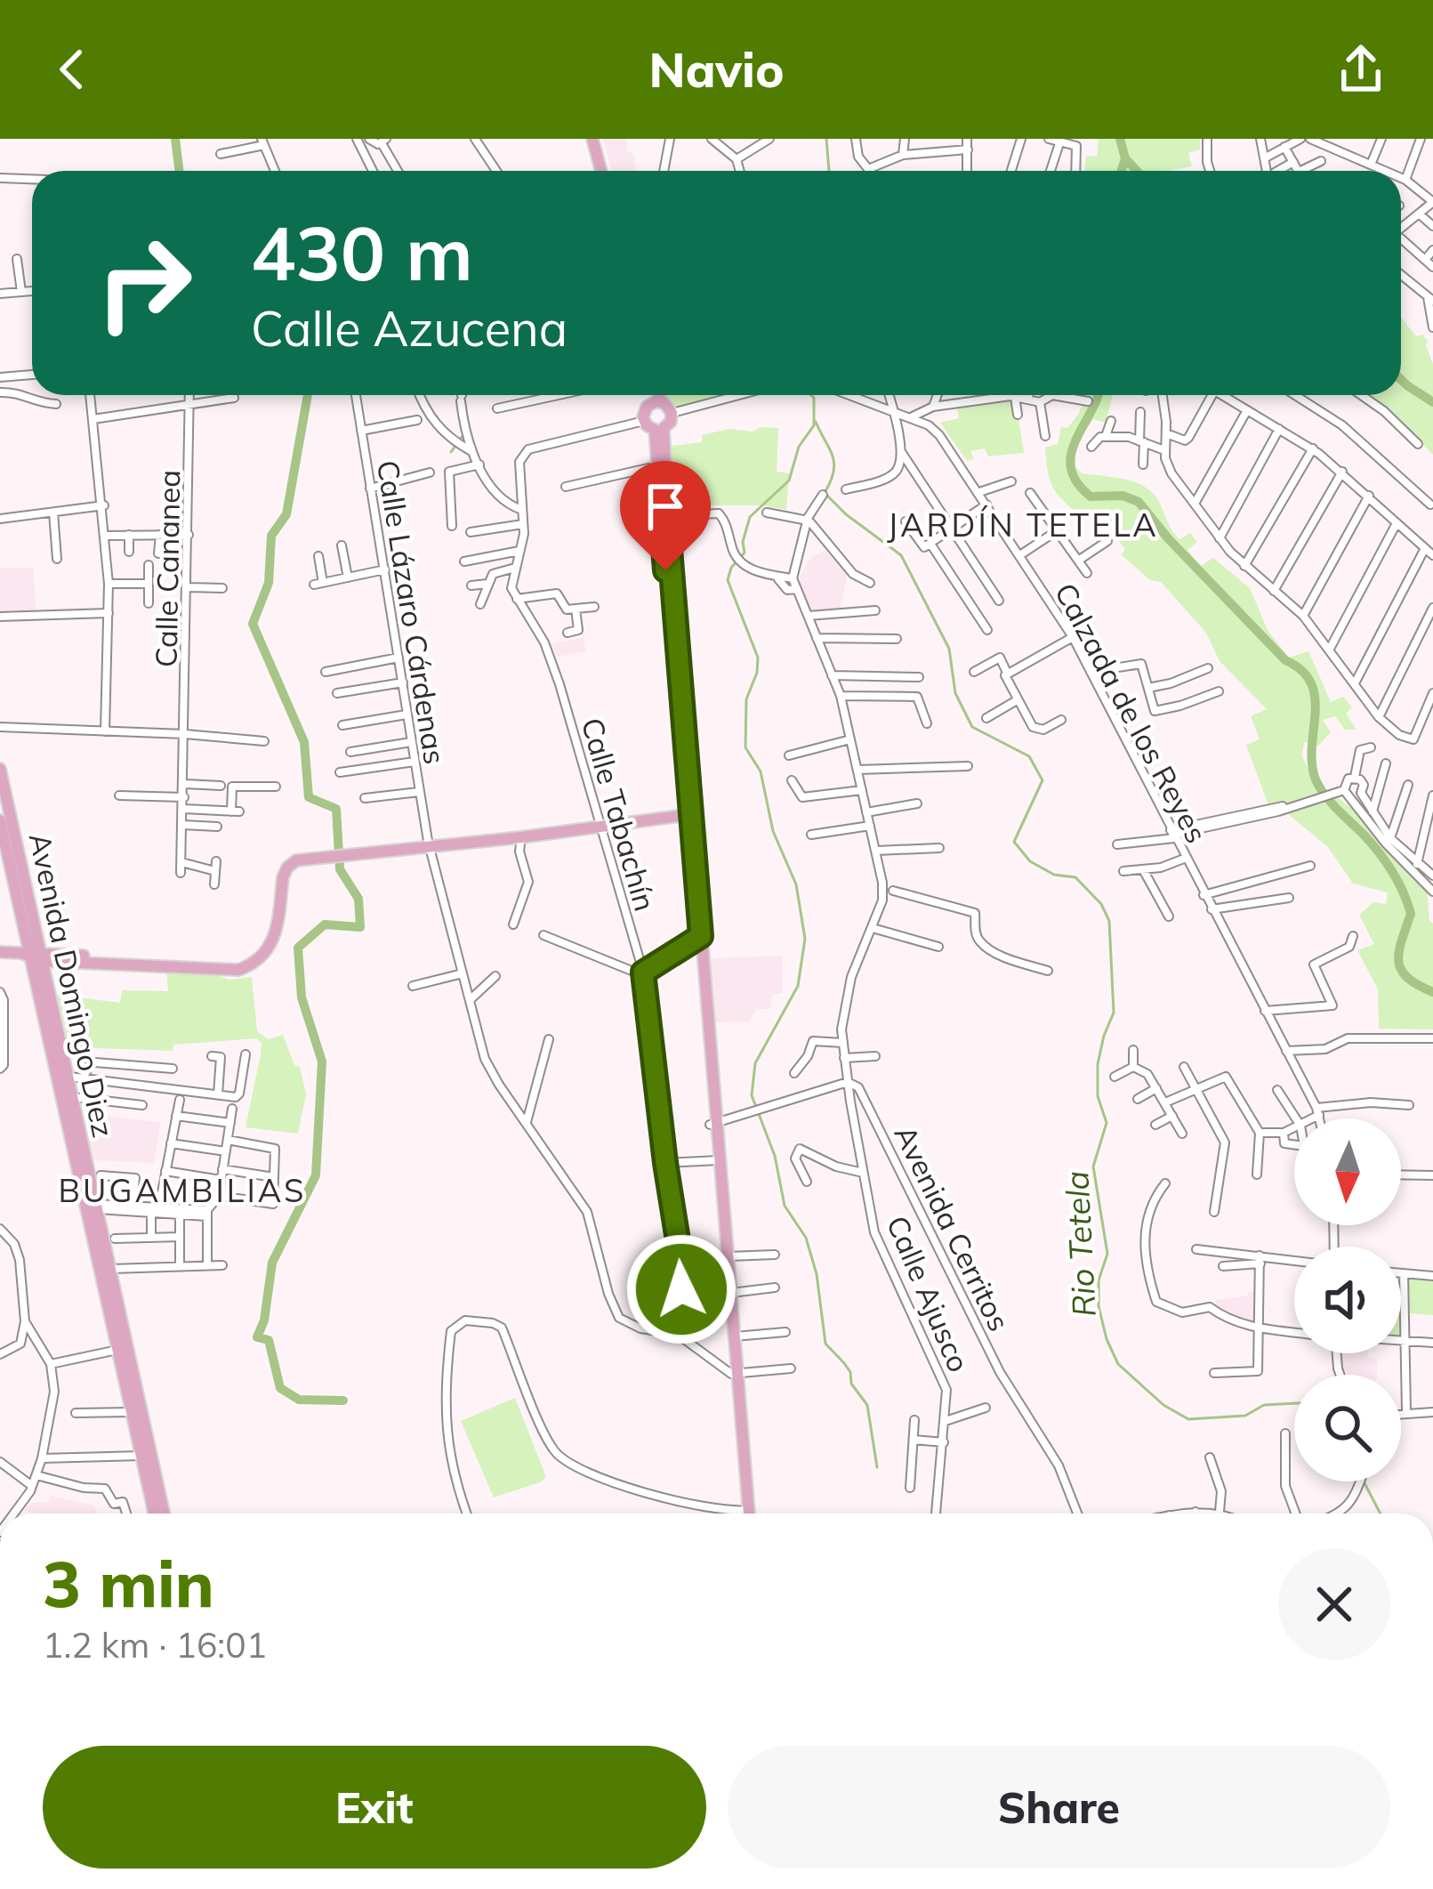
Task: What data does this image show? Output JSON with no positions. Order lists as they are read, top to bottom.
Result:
{
  "streets": {
    "main road": ["Avenida Domingo Diez"],
    "street": [
      "Calle Cananea",
      "Calle Lázaro Cárdenas",
      "Calzada de los Reyes",
      "Calle Tabachín",
      "Avenida Cerritos",
      "Calle Ajusco"
    ]
  },
  "crossings": [
    ["Avenida Cerritos", "Calle Ajusco"]
  ],
  "districts": ["JARDÍN TETELA", "BUGAMBILIAS"],
  "water": ["Rio Tetela"],
  "north": "bottom",
  "page": {
    "header": "Navio",
    "turn": ["430 m", "Calle Azucena"],
    "heading": ["3 min", "1.2 km · 16:01"],
    "buttons": ["Exit", "Share"]
  }
}
